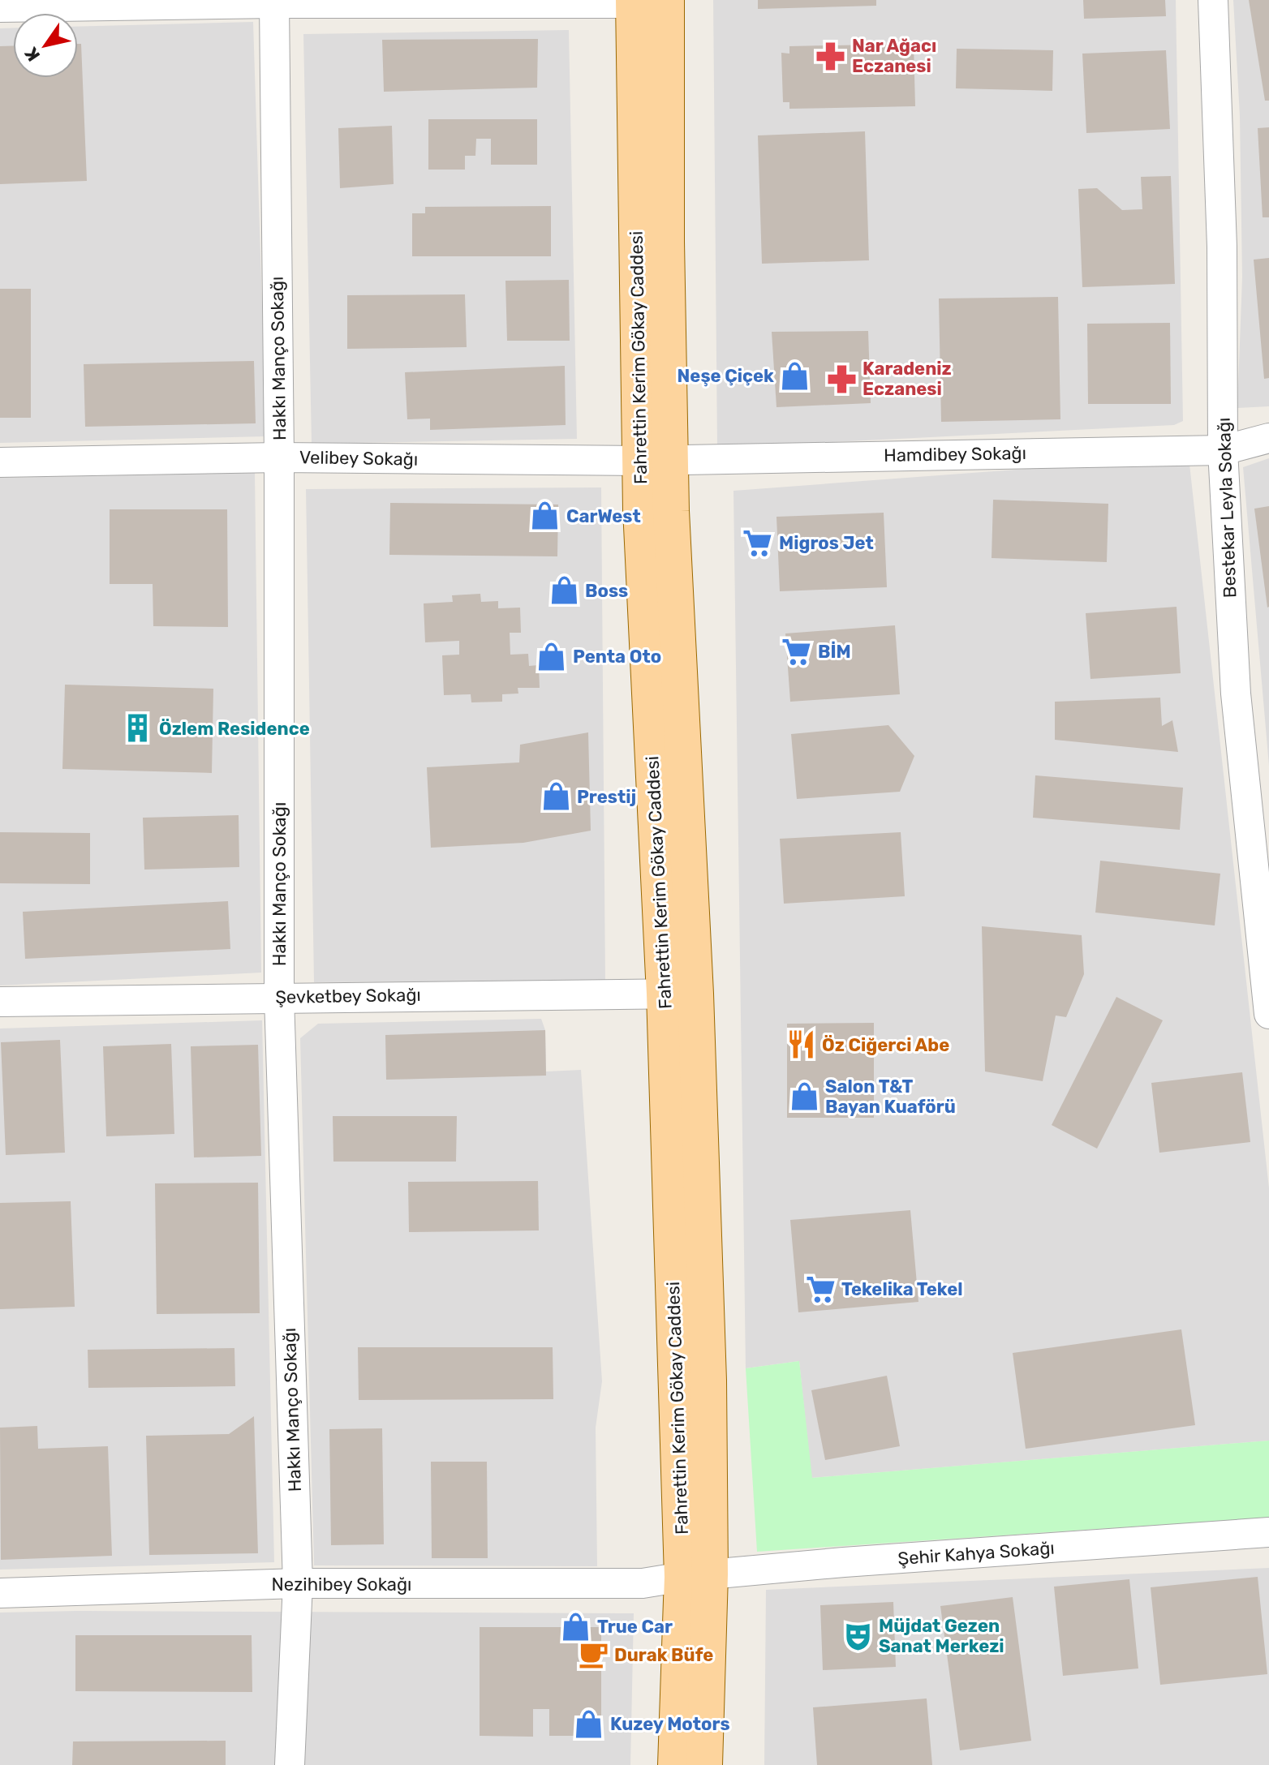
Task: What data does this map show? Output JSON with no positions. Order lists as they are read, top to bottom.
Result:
{
  "streets": {
    "main road": ["Fahrettin Kerim Gökay Caddesi"],
    "street": [
      "Hakkı Manço Sokağı",
      "Hamdibey Sokağı",
      "Velibey Sokağı",
      "Bestekar Leyla Sokağı",
      "Şevketbey Sokağı",
      "Şehir Kahya Sokağı",
      "Nezihibey Sokağı"
    ]
  },
  "crossings": [
    ["Fahrettin Kerim Gökay Caddesi", "Hamdibey Sokağı"],
    ["Fahrettin Kerim Gökay Caddesi", "Velibey Sokağı"],
    ["Fahrettin Kerim Gökay Caddesi", "Şevketbey Sokağı"],
    ["Fahrettin Kerim Gökay Caddesi", "Şehir Kahya Sokağı"],
    ["Fahrettin Kerim Gökay Caddesi", "Nezihibey Sokağı"],
    ["Hakkı Manço Sokağı", "Velibey Sokağı"],
    ["Hakkı Manço Sokağı", "Şevketbey Sokağı"],
    ["Hakkı Manço Sokağı", "Nezihibey Sokağı"],
    ["Hamdibey Sokağı", "Velibey Sokağı"],
    ["Hamdibey Sokağı", "Bestekar Leyla Sokağı"],
    ["Şehir Kahya Sokağı", "Nezihibey Sokağı"]
  ],
  "places": {
    "pharmacy": ["Nar Ağacı Eczanesi", "Karadeniz Eczanesi"],
    "shop": [
      "Neşe Çiçek",
      "CarWest",
      "Boss",
      "Penta Oto",
      "Prestij",
      "Salon T&T Bayan Kuaförü",
      "True Car",
      "Kuzey Motors"
    ],
    "supermarket": ["Migros Jet", "BİM", "Tekelika Tekel"],
    "building": ["Özlem Residence"],
    "restaurant": ["Öz Ciğerci Abe"],
    "theatre": ["Müjdat Gezen Sanat Merkezi"],
    "cafe": ["Durak Büfe"]
  },
  "north": "bottom left"
}
